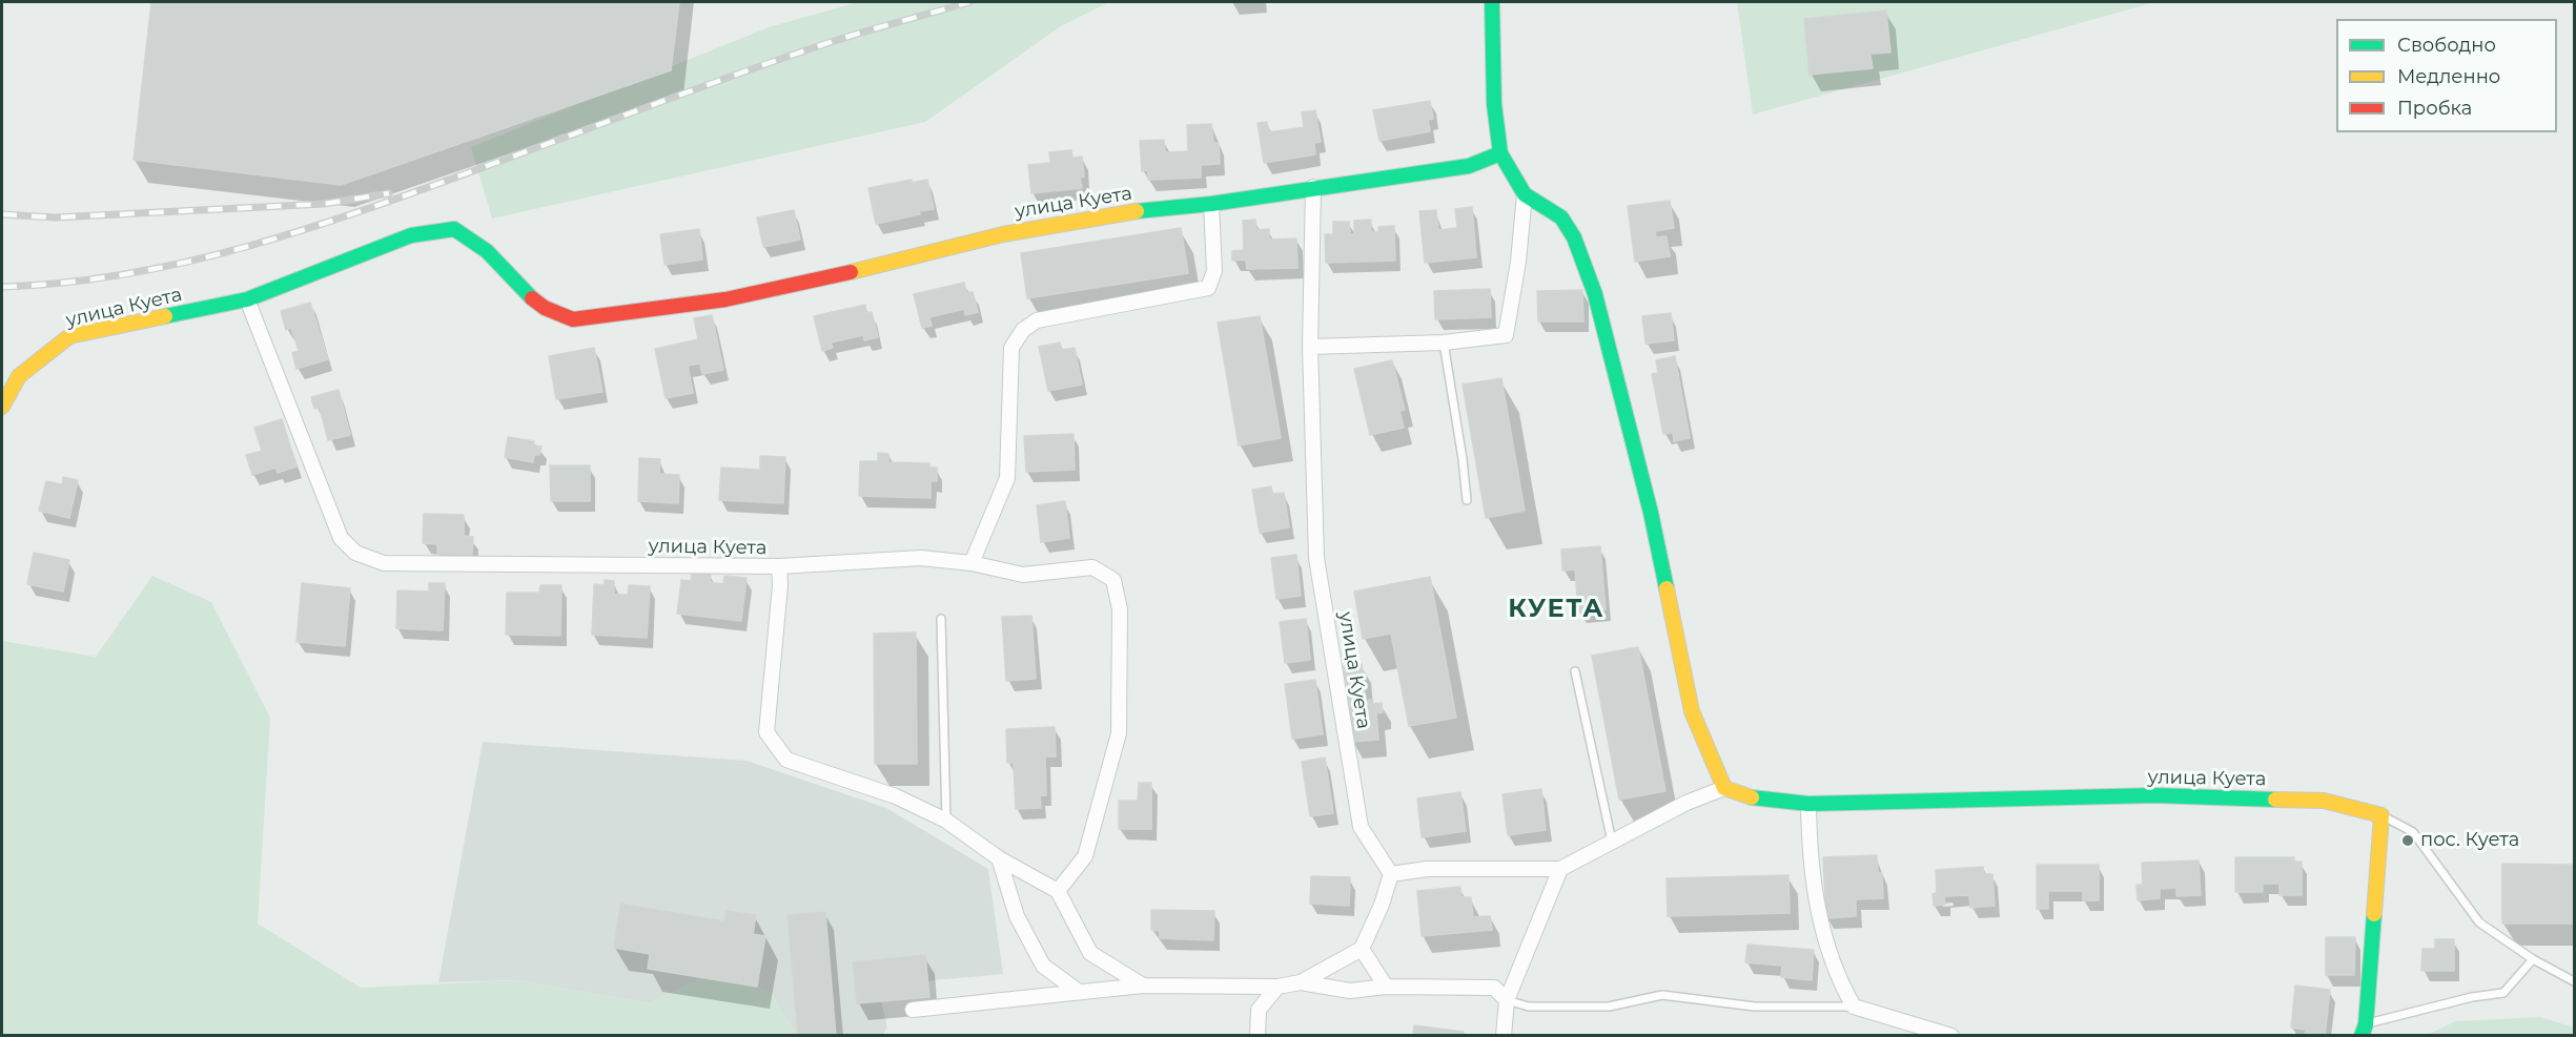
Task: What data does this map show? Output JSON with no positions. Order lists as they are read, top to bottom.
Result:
{
  "streets": {
    "street": ["улица Куета"]
  },
  "districts": ["КУЕТА"],
  "places": ["пос. Куета"],
  "legend": ["Свободно", "Медленно", "Пробка"]
}
